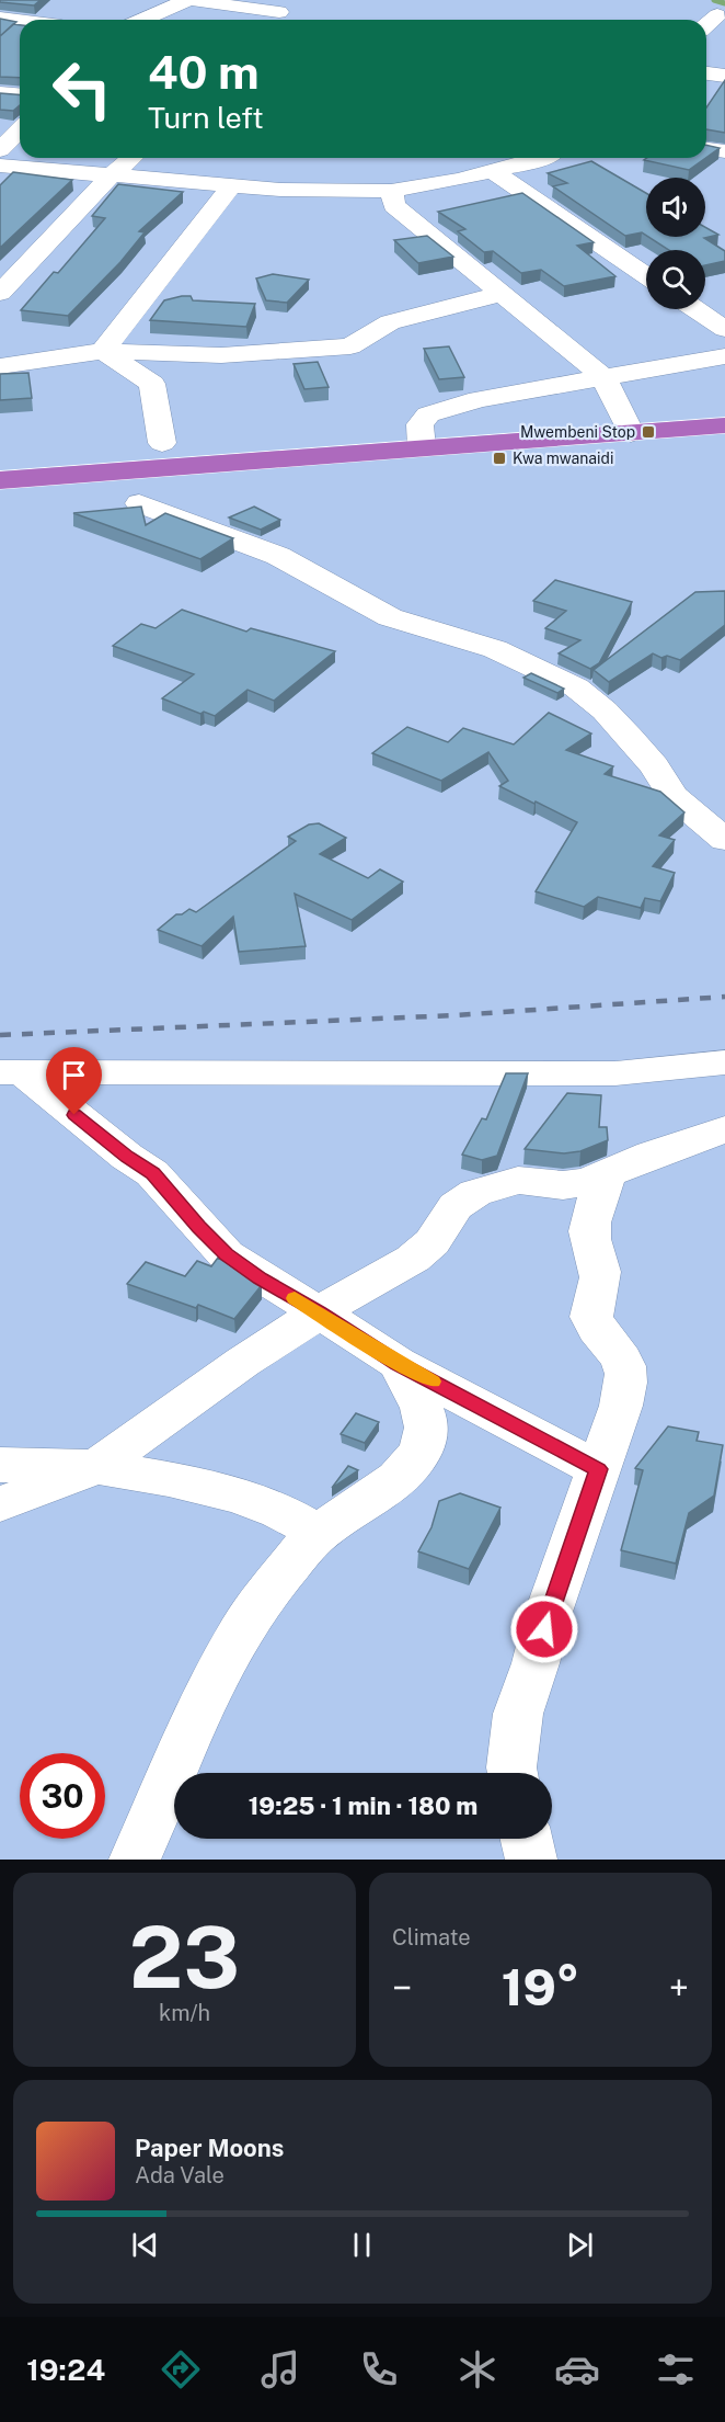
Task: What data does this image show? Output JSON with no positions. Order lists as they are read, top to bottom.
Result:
{
  "places": {
    "transit": ["Mwembeni Stop", "Kwa mwanaidi"]
  },
  "page": {
    "turn": ["40 m", "Turn left"],
    "limit": "30",
    "trip": "19:25 · 1 min · 180 m",
    "tile": [
      ["23", "km/h"],
      "Climate"
    ],
    "heat": ["−", "19°", "+"],
    "song": ["Paper Moons", "Ada Vale"],
    "tabs": "19:24"
  }
}
